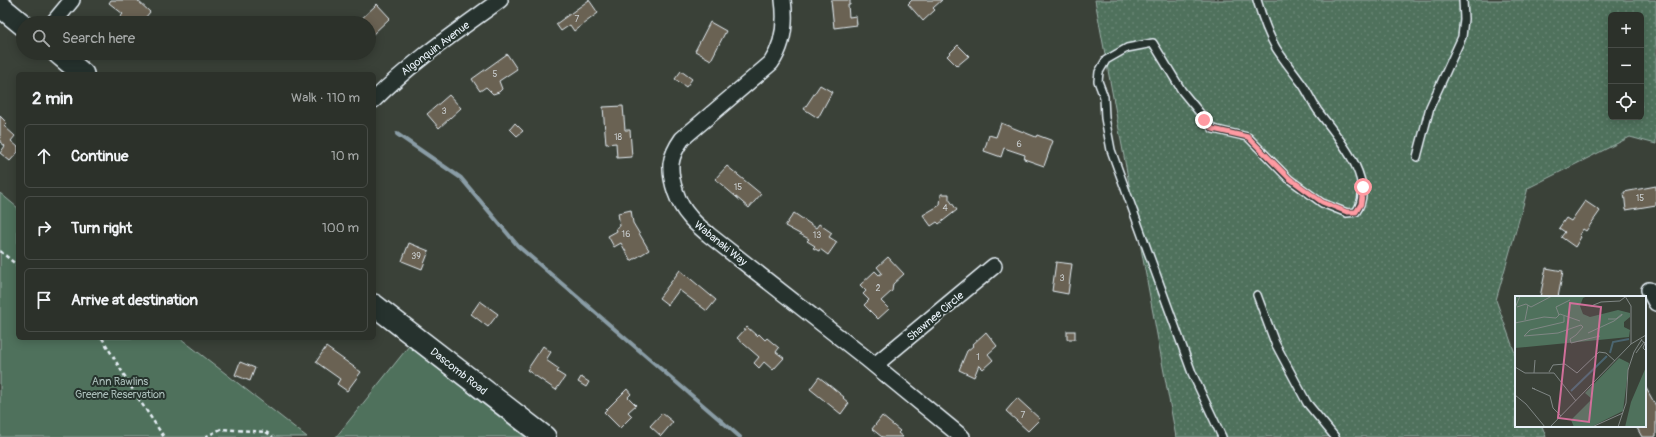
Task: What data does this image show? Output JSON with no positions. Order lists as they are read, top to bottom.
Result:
{
  "streets": {
    "main road": ["Dascomb Road"],
    "street": ["Algonquin Avenue", "Wabanaki Way", "Shawnee Circle"]
  },
  "crossings": [
    ["Wabanaki Way", "Shawnee Circle"]
  ],
  "parks": ["Ann Rawlins Greene Reservation"],
  "house_numbers": [
    "7",
    "5",
    "3",
    "18",
    "6",
    "15",
    "15",
    "4",
    "16",
    "13",
    "39",
    "3",
    "2",
    "1",
    "7"
  ],
  "page": {
    "map_buttons": ["+", "−"],
    "search": "Search here",
    "heading": ["2 min", "Walk · 110 m"],
    "list": [
      ["Continue", "10 m"],
      ["Turn right", "100 m"],
      "Arrive at destination"
    ]
  }
}
